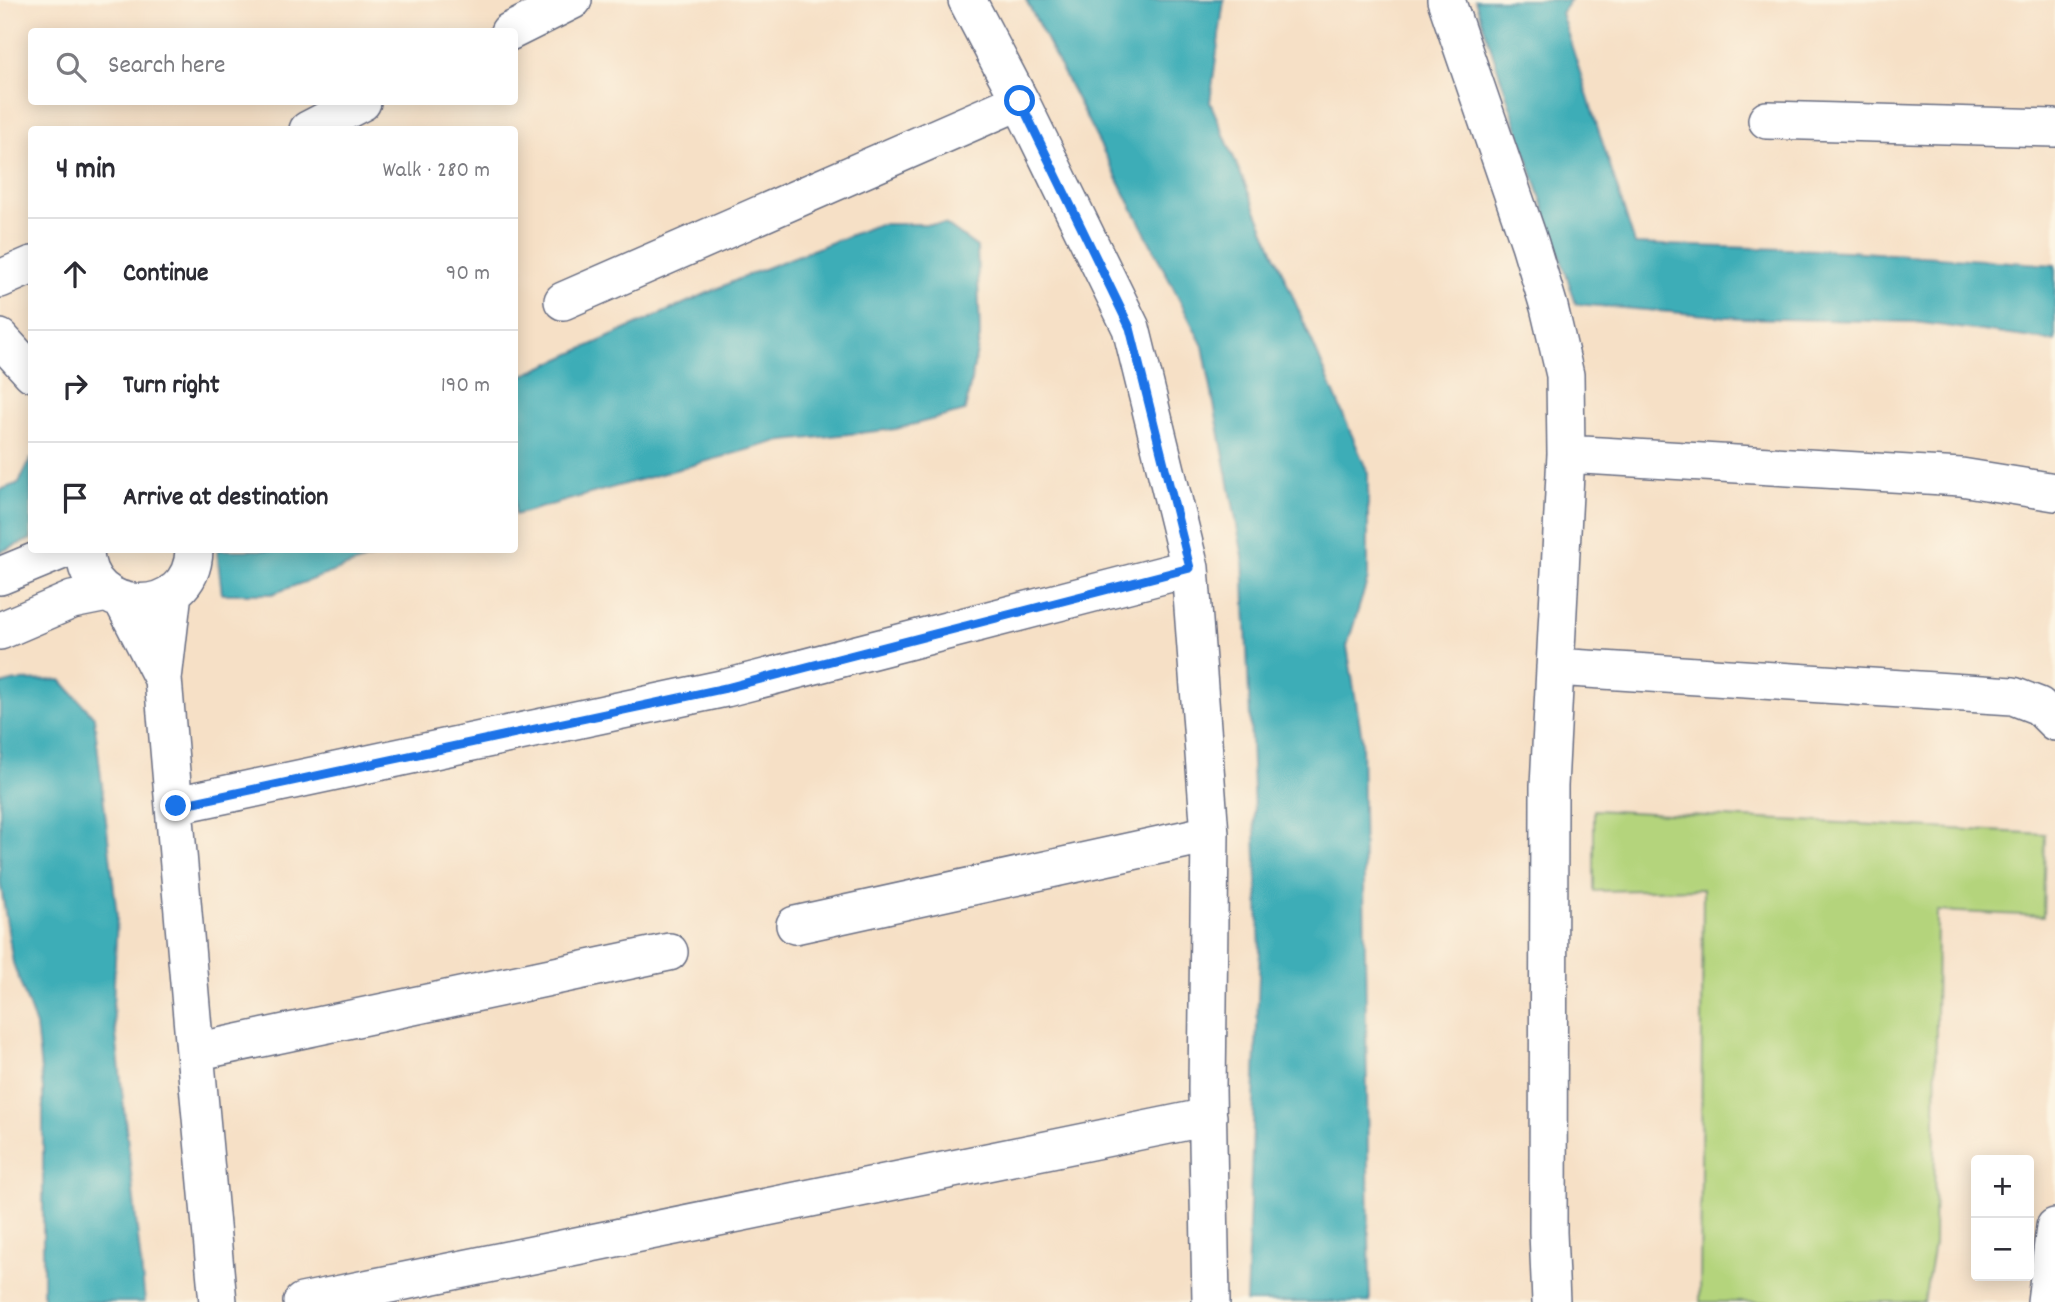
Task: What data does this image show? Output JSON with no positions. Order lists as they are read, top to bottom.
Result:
{
  "page": {
    "search": "Search here",
    "heading": ["4 min", "Walk · 280 m"],
    "list": [
      ["Continue", "90 m"],
      ["Turn right", "190 m"],
      "Arrive at destination"
    ],
    "map_buttons": ["+", "−"]
  }
}
